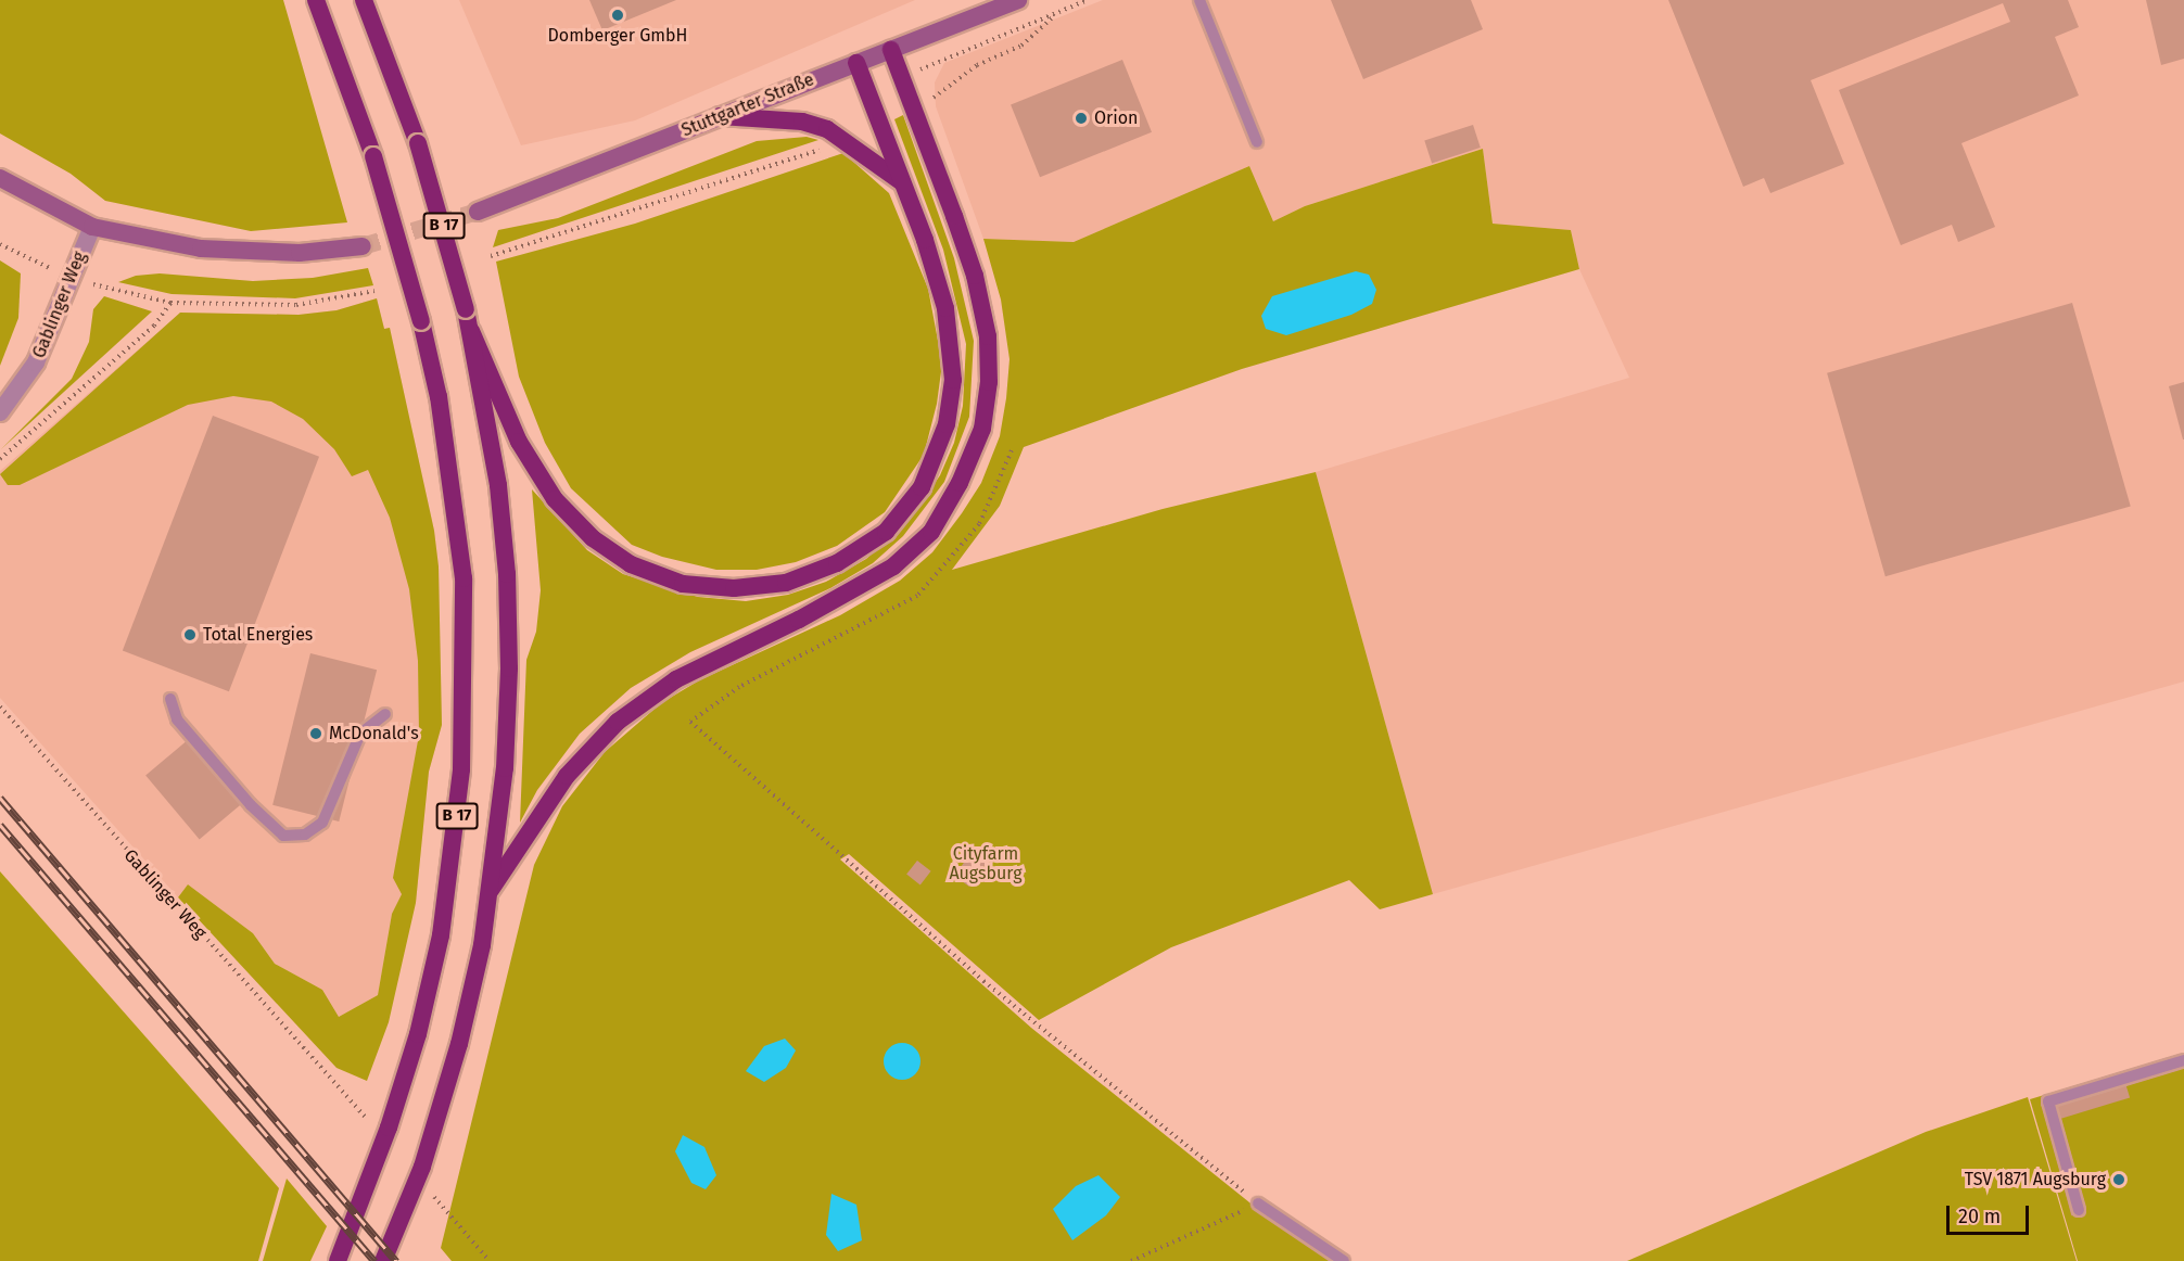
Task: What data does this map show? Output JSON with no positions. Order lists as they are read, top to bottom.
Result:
{
  "streets": {
    "highway": ["B 17"],
    "main road": ["Stuttgarter Straße"],
    "street": ["Gablinger Weg"]
  },
  "parks": ["Cityfarm Augsburg"],
  "places": [
    "Domberger GmbH",
    "Orion",
    "Total Energies",
    "McDonald's",
    "TSV 1871 Augsburg"
  ],
  "scale_bar": "20 m"
}
